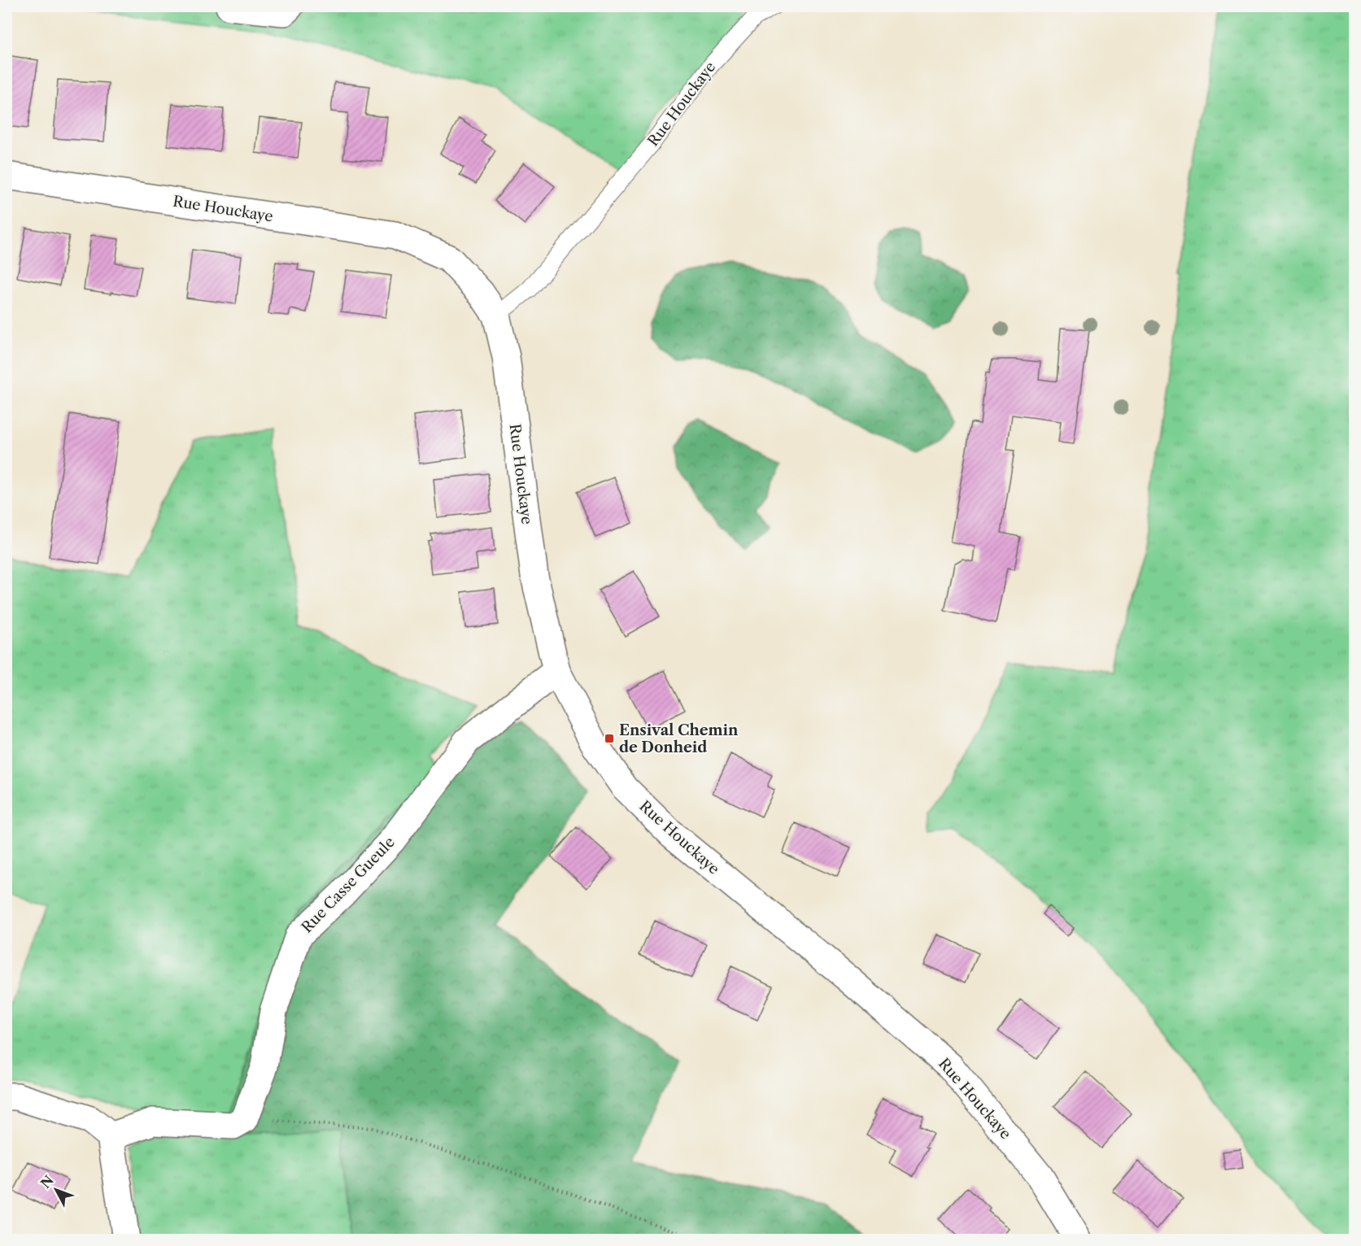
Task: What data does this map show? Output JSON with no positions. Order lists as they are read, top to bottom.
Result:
{
  "streets": {
    "street": ["Rue Houckaye", "Rue Casse Gueule"]
  },
  "crossings": [
    ["Rue Houckaye", "Rue Casse Gueule"]
  ],
  "places": {
    "transit": ["Ensival Chemin de Donheid"]
  },
  "north": "top left"
}
